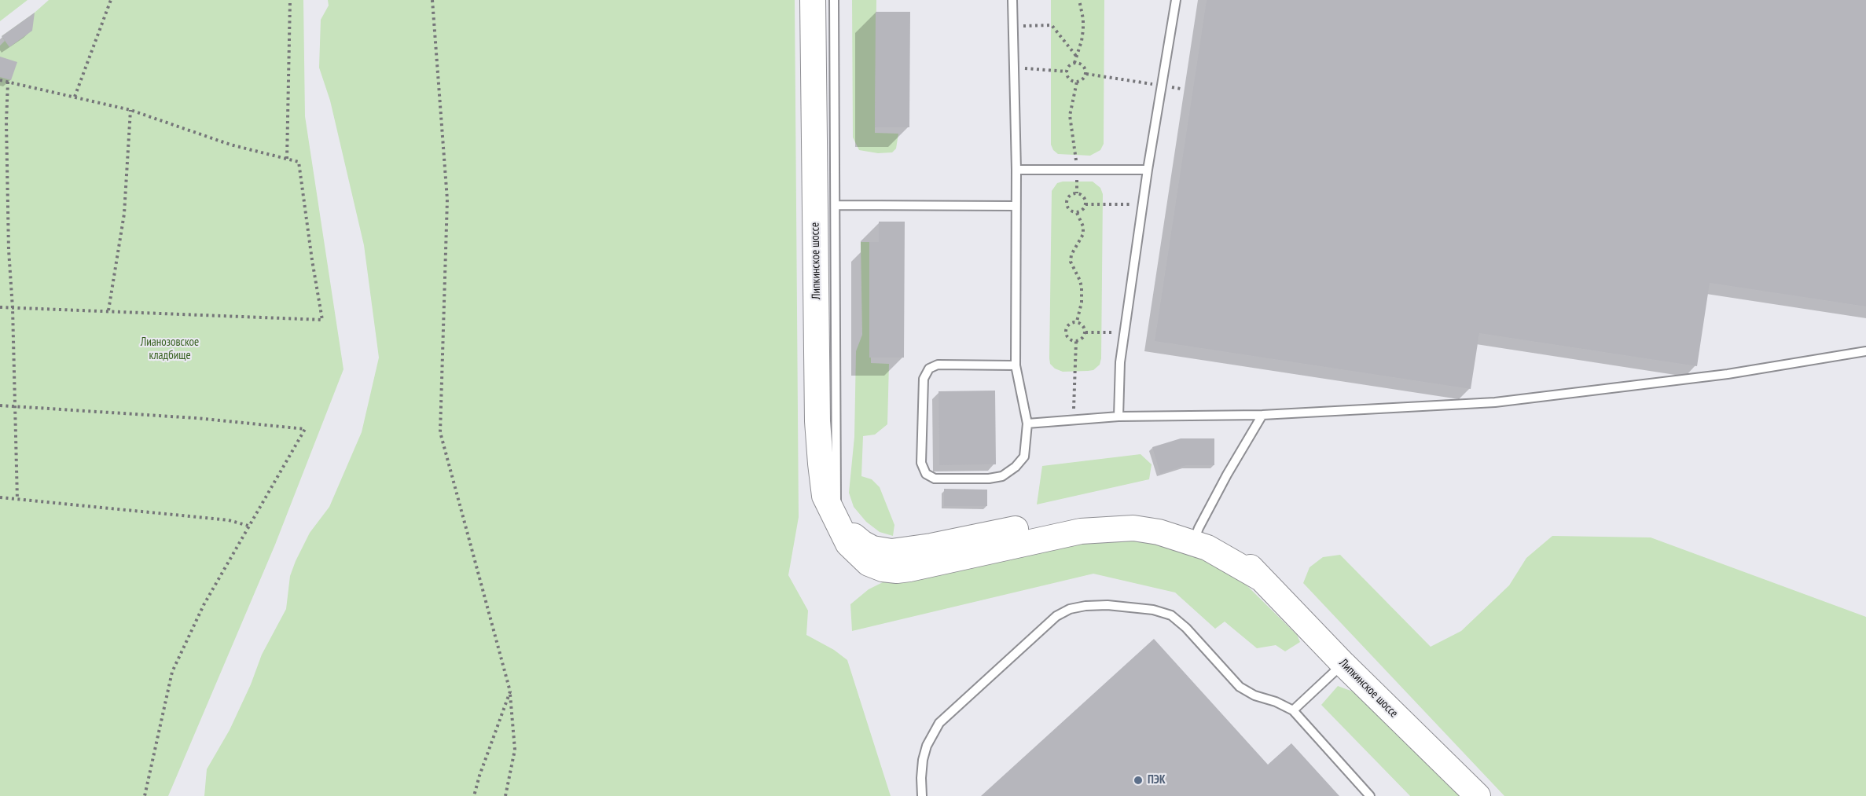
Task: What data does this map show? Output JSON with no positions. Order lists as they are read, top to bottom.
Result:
{
  "streets": {
    "street": ["Липкинское шоссе"]
  },
  "parks": ["Лианозовское кладбище"],
  "places": ["ПЭК"]
}
